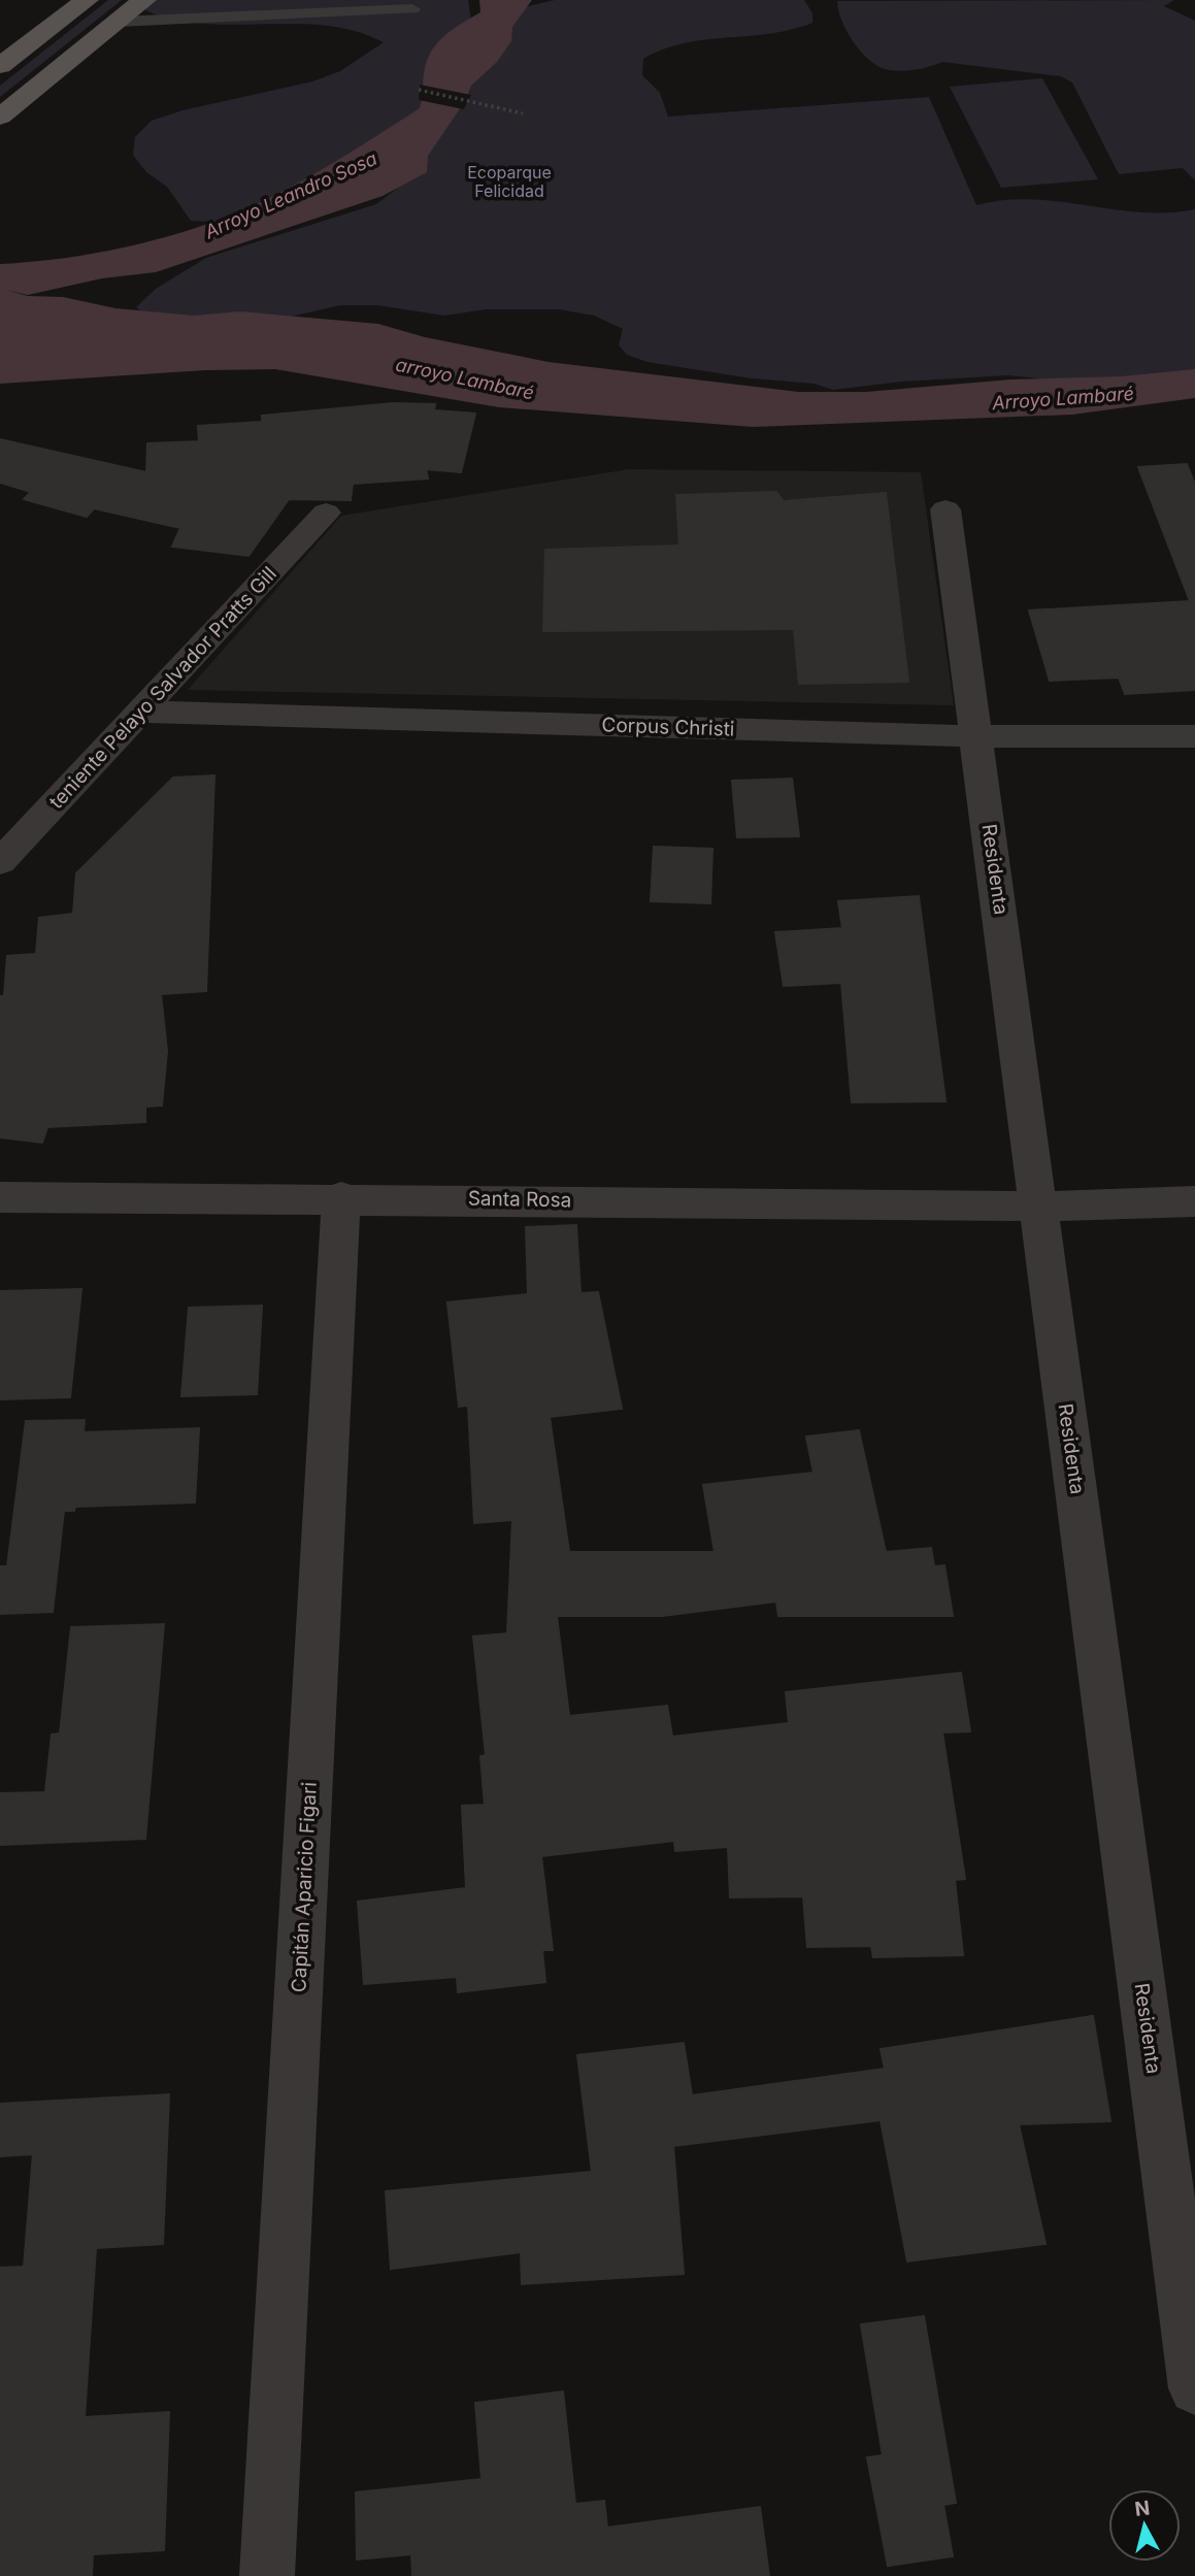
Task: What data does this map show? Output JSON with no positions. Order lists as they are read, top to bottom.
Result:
{
  "streets": {
    "street": [
      "teniente Pelayo Salvador Pratts Gill",
      "Corpus Christi",
      "Residenta",
      "Santa Rosa",
      "Capitán Aparicio Figari"
    ]
  },
  "crossings": [
    ["teniente Pelayo Salvador Pratts Gill", "Corpus Christi"],
    ["Corpus Christi", "Residenta"],
    ["Residenta", "Santa Rosa"],
    ["Santa Rosa", "Capitán Aparicio Figari"]
  ],
  "water": ["Arroyo Leandro Sosa", "arroyo Lambaré", "Arroyo Lambaré"],
  "parks": ["Ecoparque Felicidad"],
  "north": "top"
}
